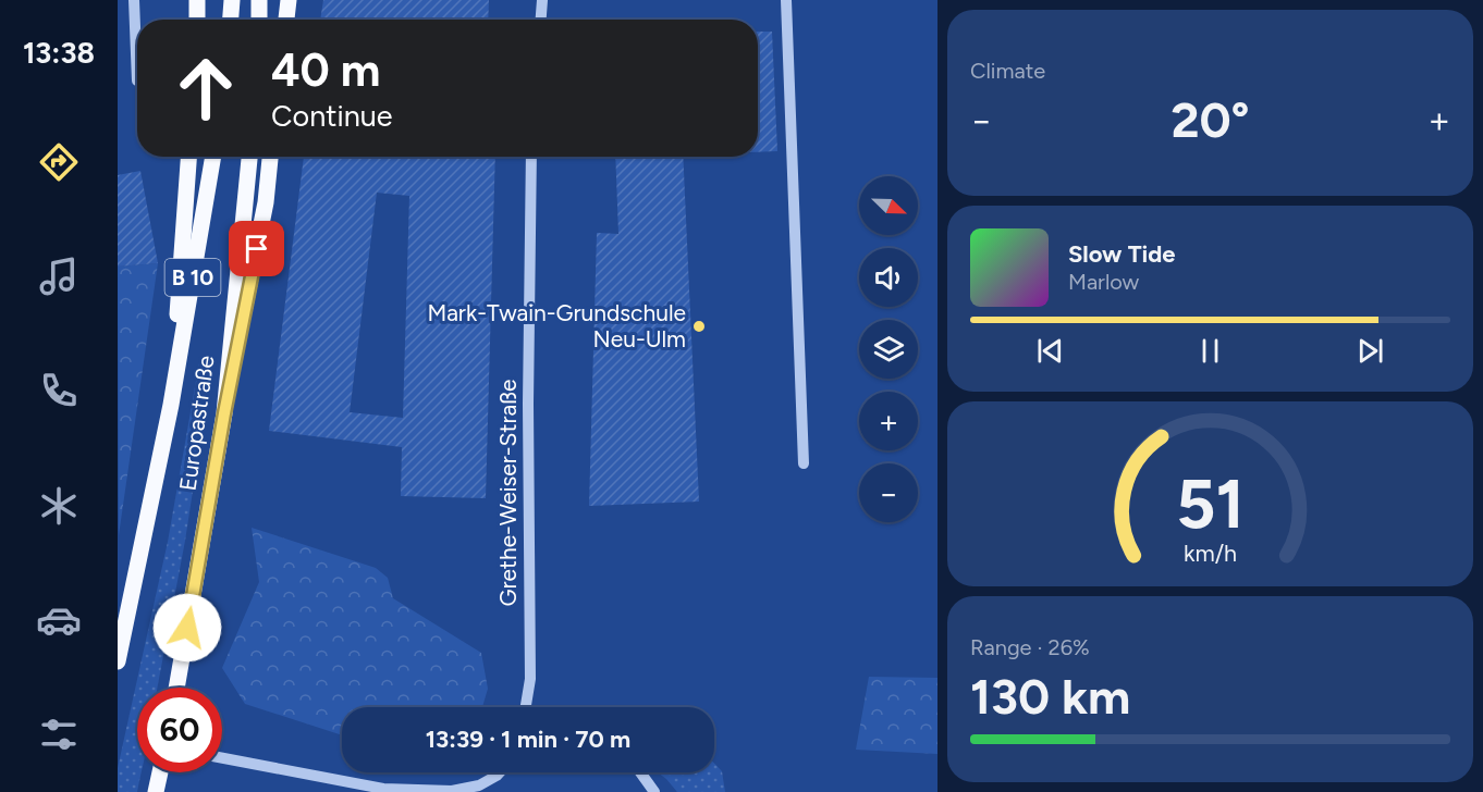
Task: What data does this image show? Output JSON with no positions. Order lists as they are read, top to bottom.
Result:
{
  "streets": {
    "main road": ["B 10", "Europastraße"],
    "street": ["Grethe-Weiser-Straße"]
  },
  "places": ["Mark-Twain-Grundschule Neu-Ulm"],
  "north": "bottom right",
  "page": {
    "tabs": "13:38",
    "tile": [
      "Climate",
      ["Range · 26%", "130 km"]
    ],
    "turn": ["40 m", "Continue"],
    "heat": ["−", "20°", "+"],
    "map_buttons": ["+", "−"],
    "song": ["Slow Tide", "Marlow"],
    "limit": "60",
    "trip": "13:39 · 1 min · 70 m",
    "gauge": ["51", "km/h"]
  }
}
